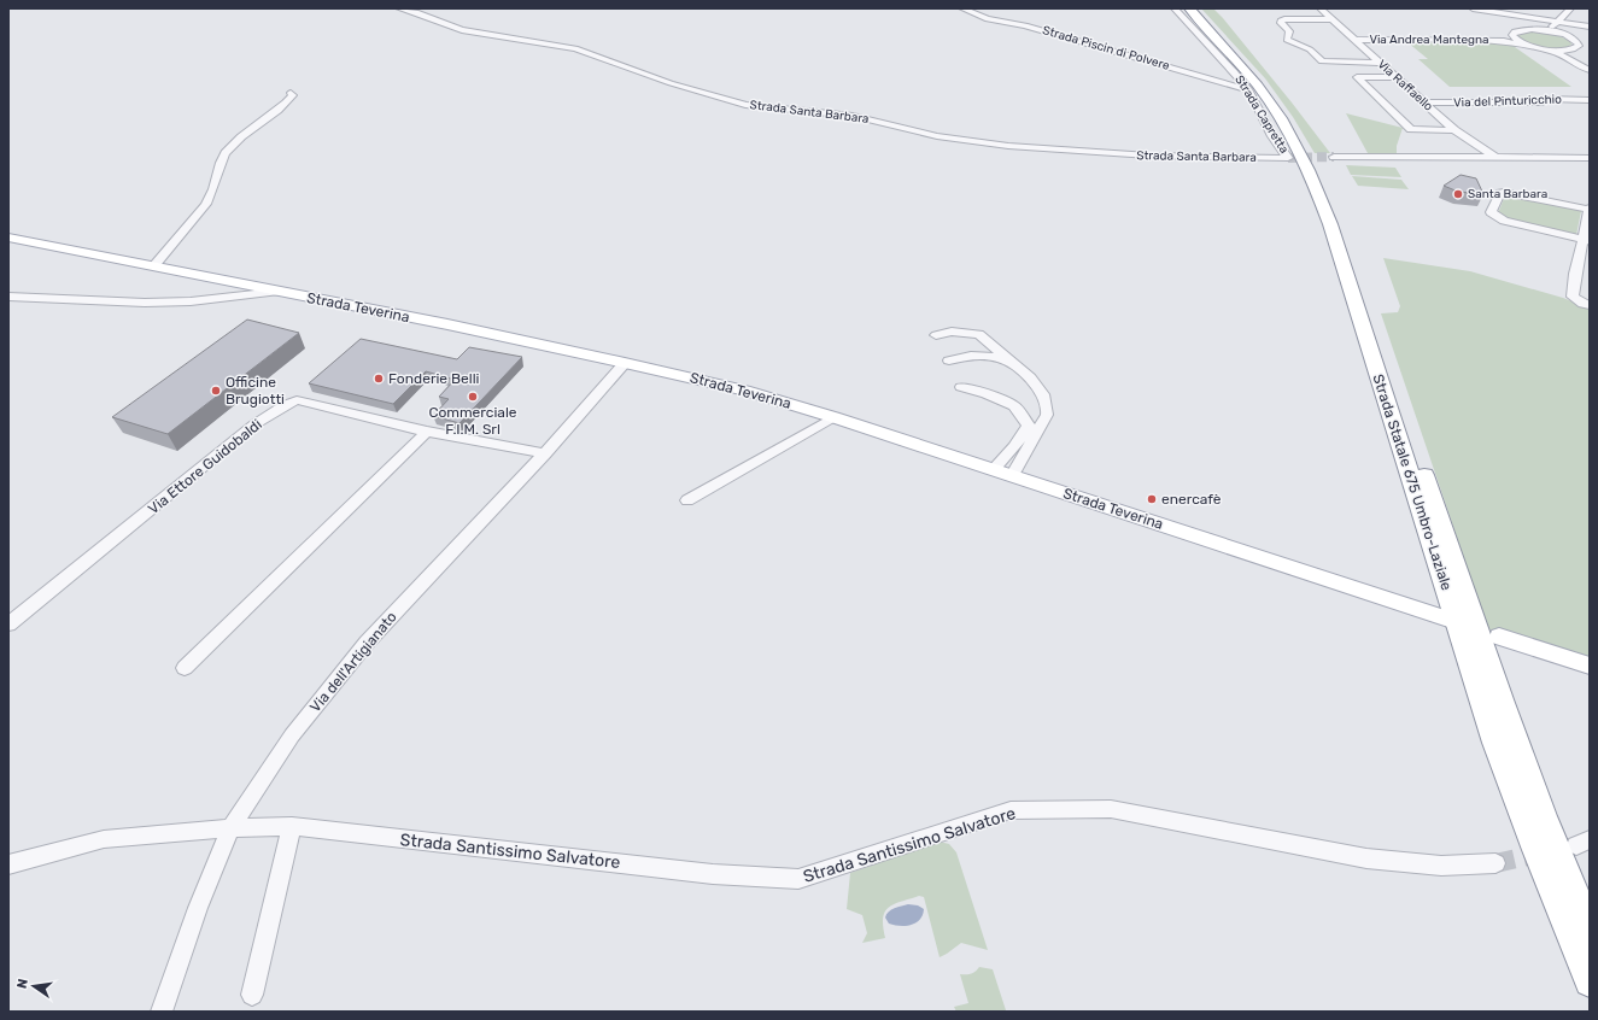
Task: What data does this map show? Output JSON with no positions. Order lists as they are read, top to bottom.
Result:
{
  "streets": {
    "highway": ["Strada Statale 675 Umbro-Laziale"],
    "main road": ["Strada Teverina"],
    "street": [
      "Via Andrea Mantegna",
      "Strada Piscin di Polvere",
      "Via Raffaello",
      "Via del Pinturicchio",
      "Strada Santa Barbara",
      "Strada Capretta",
      "Via Ettore Guidobaldi",
      "Via dell'Artigianato",
      "Strada Santissimo Salvatore"
    ]
  },
  "crossings": [
    ["Via Andrea Mantegna", "Via Raffaello"],
    ["Strada Piscin di Polvere", "Strada Capretta"],
    ["Via Raffaello", "Via del Pinturicchio"],
    ["Strada Santa Barbara", "Strada Capretta"],
    ["Strada Teverina", "Via dell'Artigianato"],
    ["Via Ettore Guidobaldi", "Via dell'Artigianato"],
    ["Via dell'Artigianato", "Strada Santissimo Salvatore"]
  ],
  "places": [
    "Santa Barbara",
    "Fonderie Belli",
    "Officine Brugiotti",
    "Commerciale F.I.M. Srl",
    "enercafè"
  ],
  "north": "left"
}
